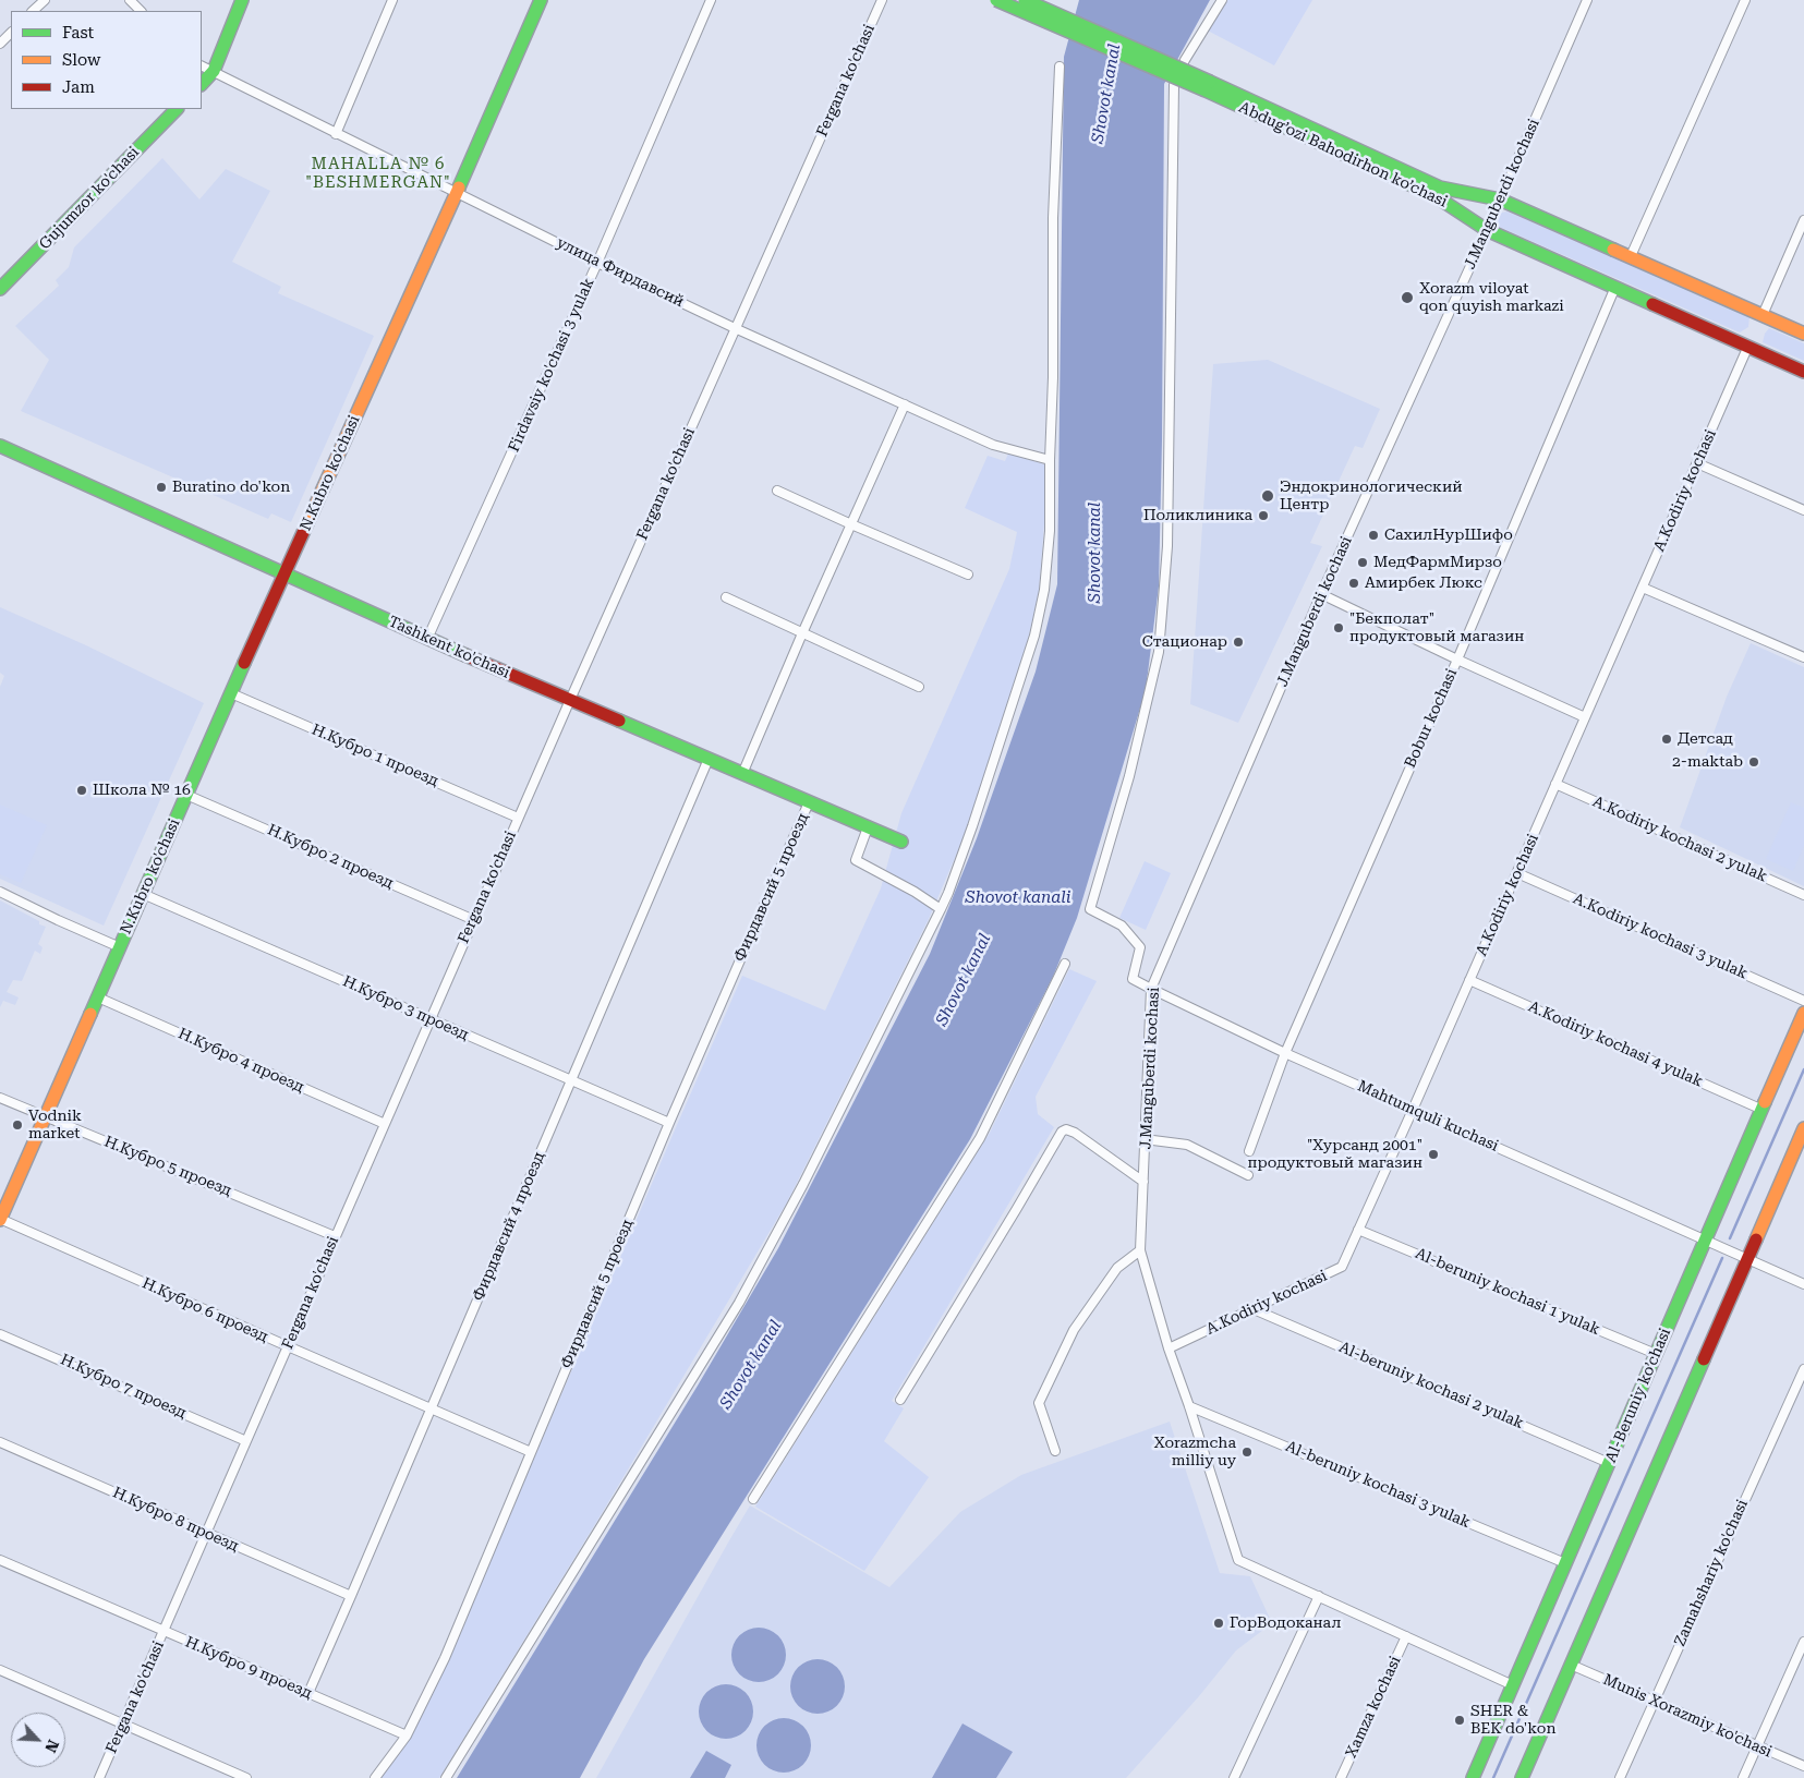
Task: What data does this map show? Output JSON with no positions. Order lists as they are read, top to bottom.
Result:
{
  "streets": {
    "main road": [
      "Abdug’ozi Bahodirhon ko’chasi",
      "Gujumzor ko'chasi",
      "N.Kubro ko'chasi",
      "Tashkent ko'chasi",
      "Al-Beruniy ko’chasi"
    ],
    "street": [
      "Fergana ko'chasi",
      "J.Manguberdi kochasi",
      "улица Фирдавсий",
      "Firdavsiy ko'chasi 3 yulak",
      "A.Kodiriy kochasi",
      "Bobur kochasi",
      "Н.Кубро 1 проезд",
      "A.Kodiriy kochasi 2 yulak",
      "Н.Кубро 2 проезд",
      "Фирдавсий 5 проезд",
      "A.Kodiriy kochasi 3 yulak",
      "Н.Кубро 3 проезд",
      "A.Kodiriy kochasi 4 yulak",
      "Н.Кубро 4 проезд",
      "Mahtumquli kuchasi",
      "Н.Кубро 5 проезд",
      "Фирдавсий 4 проезд",
      "Al-beruniy kochasi 1 yulak",
      "Н.Кубро 6 проезд",
      "Al-beruniy kochasi 2 yulak",
      "Н.Кубро 7 проезд",
      "Al-beruniy kochasi 3 yulak",
      "Н.Кубро 8 проезд",
      "Zamahshariy ko'chasi",
      "Н.Кубро 9 проезд",
      "Xamza kochasi",
      "Munis Xorazmiy ko'chasi"
    ]
  },
  "crossings": [
    ["Fergana ko'chasi", "улица Фирдавсий"],
    ["Fergana ko'chasi", "Tashkent ko'chasi"],
    ["Fergana ko'chasi", "Н.Кубро 1 проезд"],
    ["Fergana ko'chasi", "Н.Кубро 2 проезд"],
    ["Fergana ko'chasi", "Н.Кубро 3 проезд"],
    ["Fergana ko'chasi", "Н.Кубро 4 проезд"],
    ["Fergana ko'chasi", "Н.Кубро 5 проезд"],
    ["Fergana ko'chasi", "Н.Кубро 6 проезд"],
    ["Fergana ko'chasi", "Н.Кубро 7 проезд"],
    ["Fergana ko'chasi", "Н.Кубро 8 проезд"],
    ["Fergana ko'chasi", "Н.Кубро 9 проезд"],
    ["Abdug’ozi Bahodirhon ko’chasi", "J.Manguberdi kochasi"],
    ["Abdug’ozi Bahodirhon ko’chasi", "A.Kodiriy kochasi"],
    ["Abdug’ozi Bahodirhon ko’chasi", "Bobur kochasi"],
    ["J.Manguberdi kochasi", "A.Kodiriy kochasi"],
    ["J.Manguberdi kochasi", "Mahtumquli kuchasi"],
    ["J.Manguberdi kochasi", "Al-beruniy kochasi 3 yulak"],
    ["улица Фирдавсий", "Firdavsiy ko'chasi 3 yulak"],
    ["улица Фирдавсий", "N.Kubro ko'chasi"],
    ["Firdavsiy ko'chasi 3 yulak", "Tashkent ko'chasi"],
    ["N.Kubro ko'chasi", "Tashkent ko'chasi"],
    ["N.Kubro ko'chasi", "Н.Кубро 1 проезд"],
    ["N.Kubro ko'chasi", "Н.Кубро 2 проезд"],
    ["N.Kubro ko'chasi", "Н.Кубро 3 проезд"],
    ["N.Kubro ko'chasi", "Н.Кубро 4 проезд"],
    ["N.Kubro ko'chasi", "Н.Кубро 5 проезд"],
    ["N.Kubro ko'chasi", "Н.Кубро 6 проезд"],
    ["A.Kodiriy kochasi", "A.Kodiriy kochasi 2 yulak"],
    ["A.Kodiriy kochasi", "A.Kodiriy kochasi 3 yulak"],
    ["A.Kodiriy kochasi", "A.Kodiriy kochasi 4 yulak"],
    ["A.Kodiriy kochasi", "Mahtumquli kuchasi"],
    ["A.Kodiriy kochasi", "Al-beruniy kochasi 1 yulak"],
    ["A.Kodiriy kochasi", "Al-beruniy kochasi 2 yulak"],
    ["Tashkent ko'chasi", "Фирдавсий 5 проезд"],
    ["Tashkent ko'chasi", "Фирдавсий 4 проезд"],
    ["Bobur kochasi", "Mahtumquli kuchasi"],
    ["Фирдавсий 5 проезд", "Н.Кубро 3 проезд"],
    ["Фирдавсий 5 проезд", "Н.Кубро 6 проезд"],
    ["Фирдавсий 5 проезд", "Н.Кубро 9 проезд"],
    ["Н.Кубро 3 проезд", "Фирдавсий 4 проезд"],
    ["A.Kodiriy kochasi 4 yulak", "Al-Beruniy ko’chasi"],
    ["Mahtumquli kuchasi", "Al-Beruniy ko’chasi"],
    ["Фирдавсий 4 проезд", "Н.Кубро 6 проезд"],
    ["Фирдавсий 4 проезд", "Н.Кубро 8 проезд"],
    ["Фирдавсий 4 проезд", "Н.Кубро 9 проезд"],
    ["Al-beruniy kochasi 1 yulak", "Al-Beruniy ko’chasi"],
    ["Al-beruniy kochasi 2 yulak", "Al-Beruniy ko’chasi"],
    ["Al-Beruniy ko’chasi", "Al-beruniy kochasi 3 yulak"],
    ["Zamahshariy ko'chasi", "Munis Xorazmiy ko'chasi"]
  ],
  "districts": ["MAHALLA № 6 \"BESHMERGAN\""],
  "water": ["Shovot kanal", "Shovot kanali"],
  "places": [
    "Xorazm viloyat qon quyish markazi",
    "Buratino do'kon",
    "Эндокринологический Центр",
    "Поликлиника",
    "СахилНурШифо",
    "МедФармМирзо",
    "Амирбек Люкс",
    "\"Бекполат\" продуктовый магазин",
    "Стационар",
    "Детсад",
    "2-maktab",
    "Школа № 16",
    "Vodnik market",
    "\"Хурсанд 2001\" продуктовый магазин",
    "Xorazmcha milliy uy",
    "ГорВодоканал",
    "SHER & BEK do'kon"
  ],
  "legend": ["Fast", "Slow", "Jam"],
  "north": "bottom right"
}
